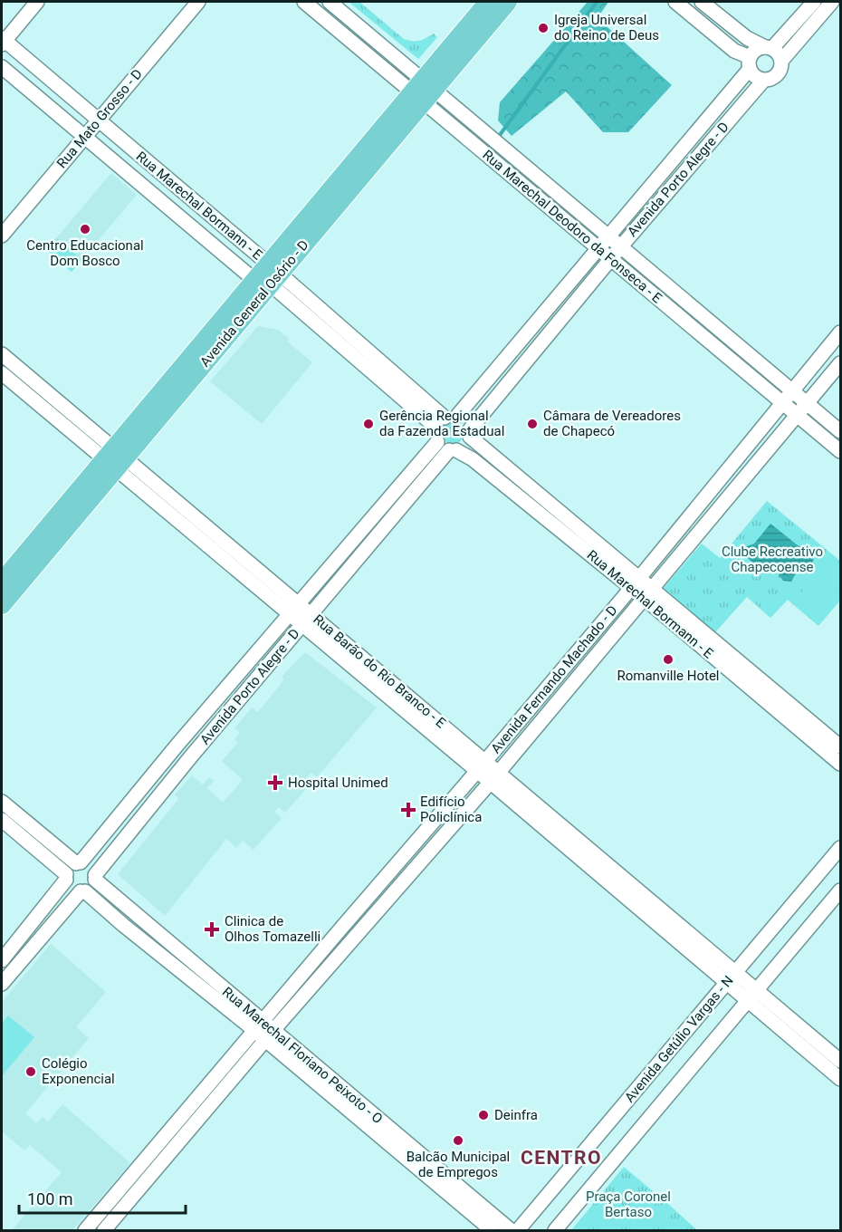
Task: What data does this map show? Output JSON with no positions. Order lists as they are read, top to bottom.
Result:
{
  "streets": {
    "main road": ["Avenida General Osório - D"],
    "street": [
      "Rua Mato Grosso - D",
      "Avenida Porto Alegre - D",
      "Rua Marechal Bormann - E",
      "Rua Marechal Deodoro da Fonseca - E",
      "Rua Barão do Rio Branco - E",
      "Avenida Fernando Machado - D",
      "Avenida Getúlio Vargas - N",
      "Rua Marechal Floriano Peixoto - O"
    ]
  },
  "crossings": [
    ["Rua Mato Grosso - D", "Rua Marechal Bormann - E"],
    ["Avenida Porto Alegre - D", "Rua Marechal Bormann - E"],
    ["Avenida Porto Alegre - D", "Rua Marechal Deodoro da Fonseca - E"],
    ["Avenida Porto Alegre - D", "Rua Barão do Rio Branco - E"],
    ["Avenida Porto Alegre - D", "Rua Marechal Floriano Peixoto - O"],
    ["Rua Marechal Bormann - E", "Avenida General Osório - D"],
    ["Rua Marechal Bormann - E", "Avenida Fernando Machado - D"],
    ["Rua Marechal Deodoro da Fonseca - E", "Avenida General Osório - D"],
    ["Rua Marechal Deodoro da Fonseca - E", "Avenida Fernando Machado - D"],
    ["Avenida General Osório - D", "Rua Barão do Rio Branco - E"],
    ["Rua Barão do Rio Branco - E", "Avenida Fernando Machado - D"],
    ["Rua Barão do Rio Branco - E", "Avenida Getúlio Vargas - N"],
    ["Avenida Fernando Machado - D", "Rua Marechal Floriano Peixoto - O"]
  ],
  "districts": ["CENTRO"],
  "parks": ["Clube Recreativo Chapecoense", "Praça Coronel Bertaso"],
  "places": {
    "other": [
      "Igreja Universal do Reino de Deus",
      "Centro Educacional Dom Bosco",
      "Gerência Regional da Fazenda Estadual",
      "Câmara de Vereadores de Chapecó",
      "Romanville Hotel",
      "Colégio Exponencial",
      "Deinfra",
      "Balcão Municipal de Empregos"
    ],
    "health": ["Hospital Unimed", "Edifício Policlínica", "Clinica de Olhos Tomazelli"]
  },
  "scale_bar": "100 m"
}
